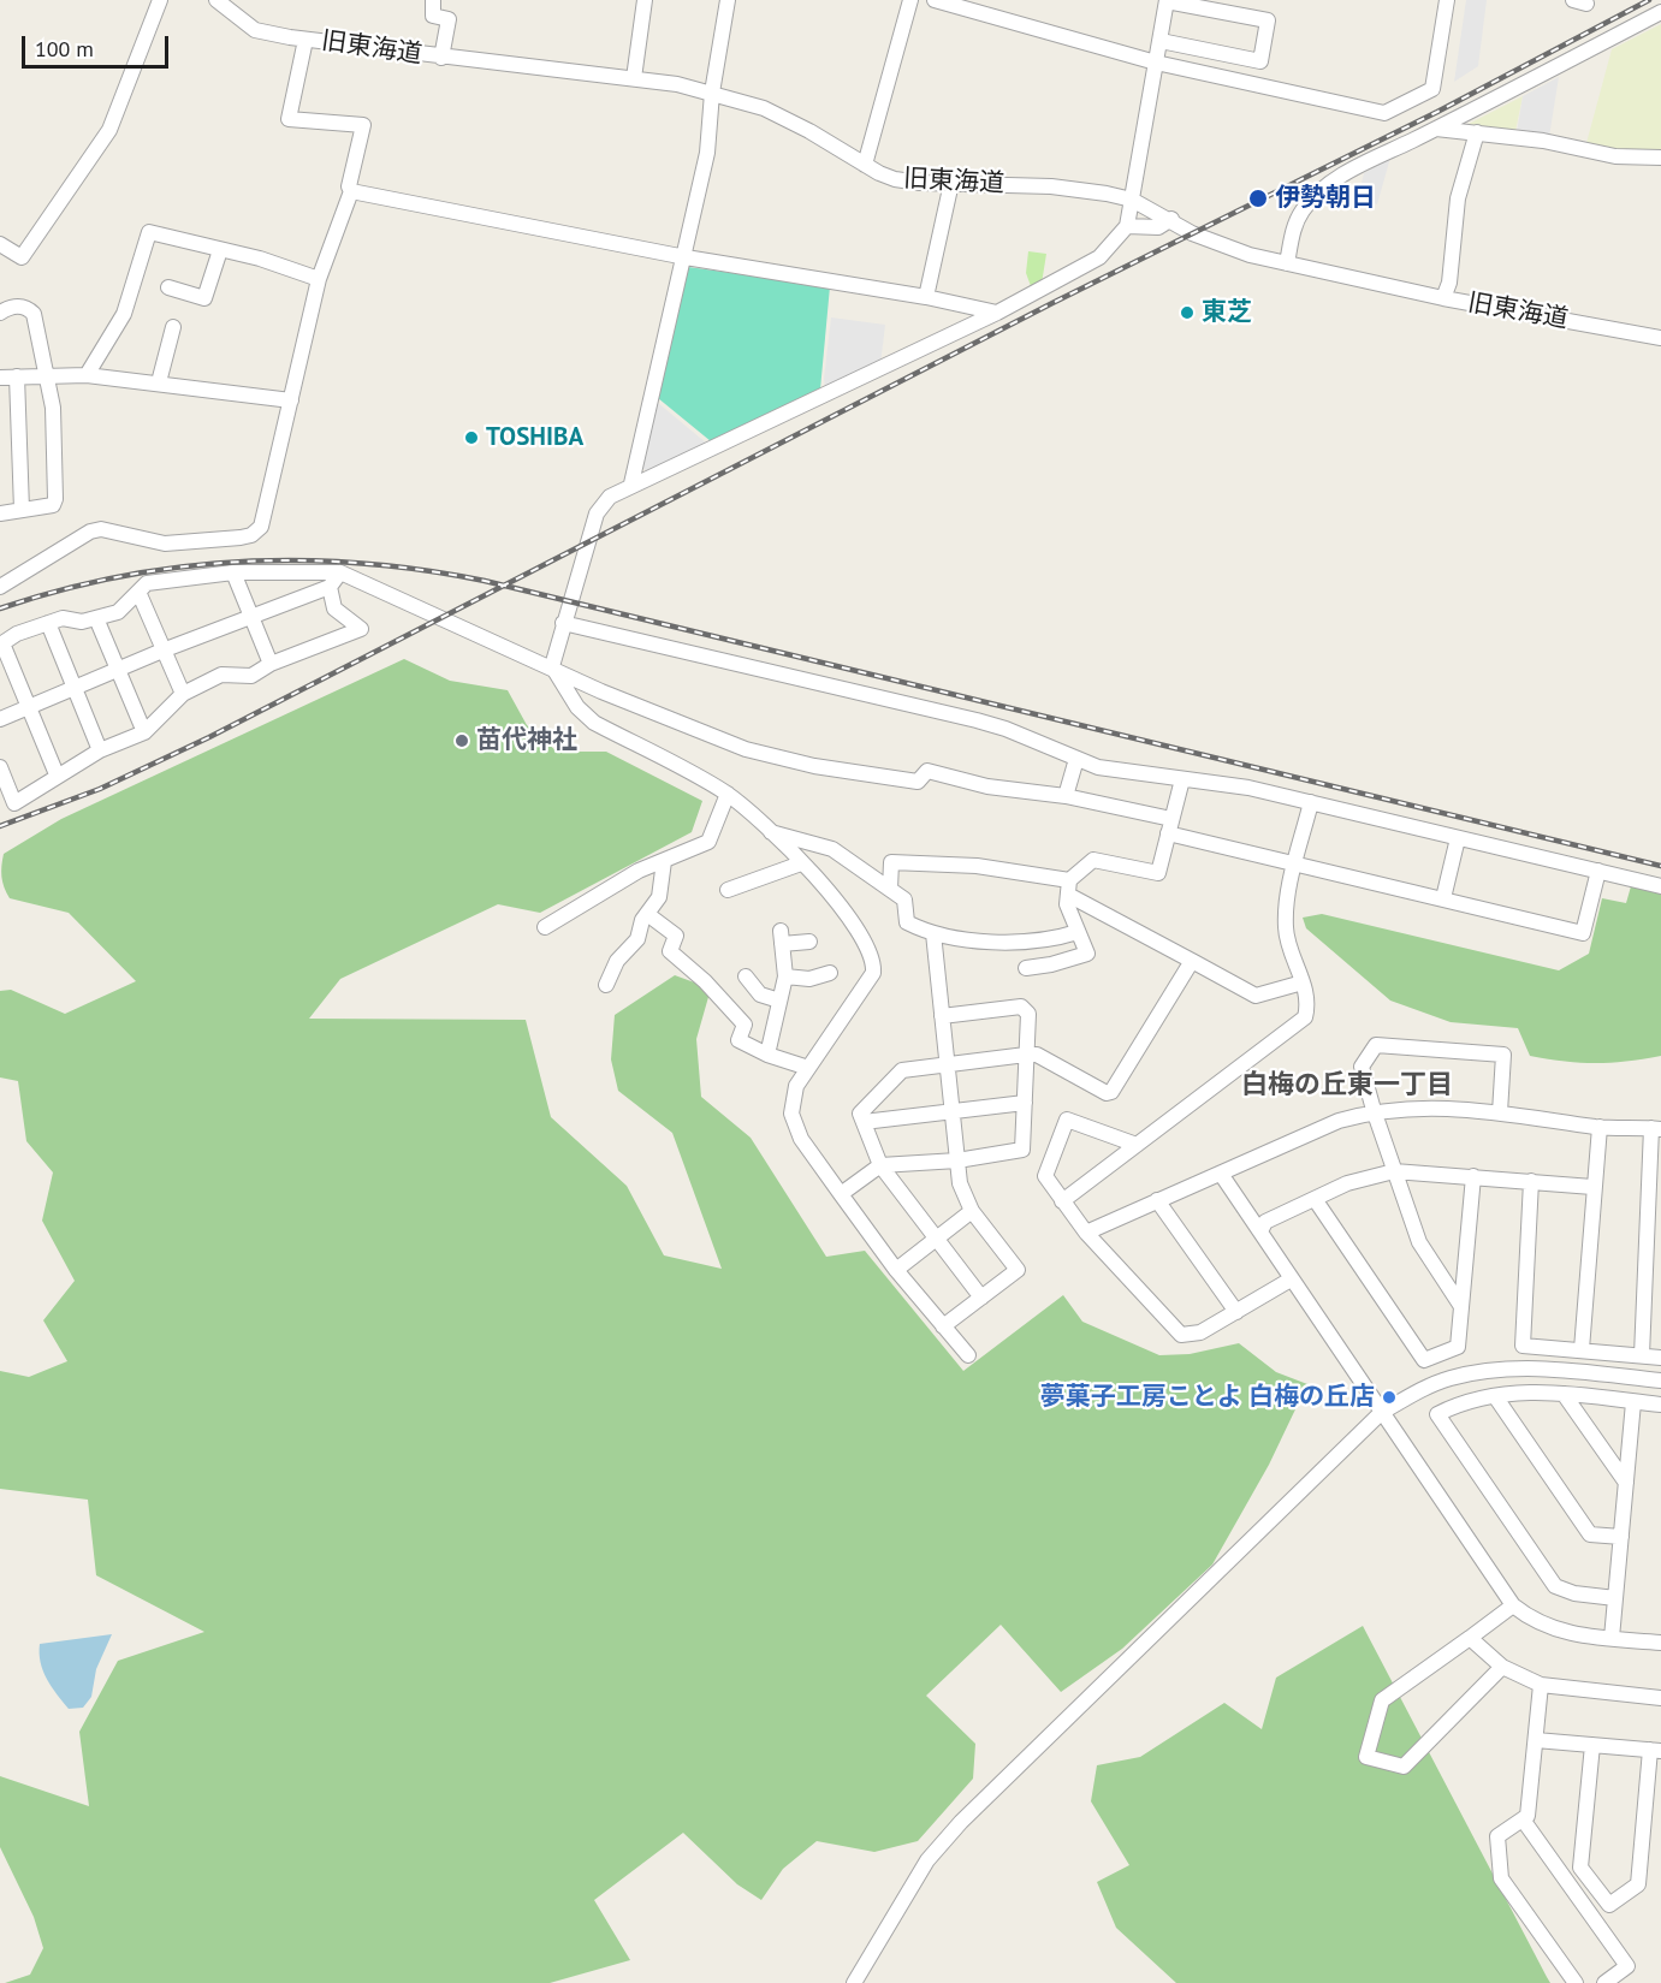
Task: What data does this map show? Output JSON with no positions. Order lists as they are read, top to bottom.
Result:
{
  "streets": {
    "street": ["旧東海道"]
  },
  "districts": ["白梅の丘東一丁目"],
  "places": [
    "伊勢朝日",
    "東芝",
    "TOSHIBA",
    "苗代神社",
    "夢菓子工房ことよ 白梅の丘店"
  ],
  "scale_bar": "100 m"
}
